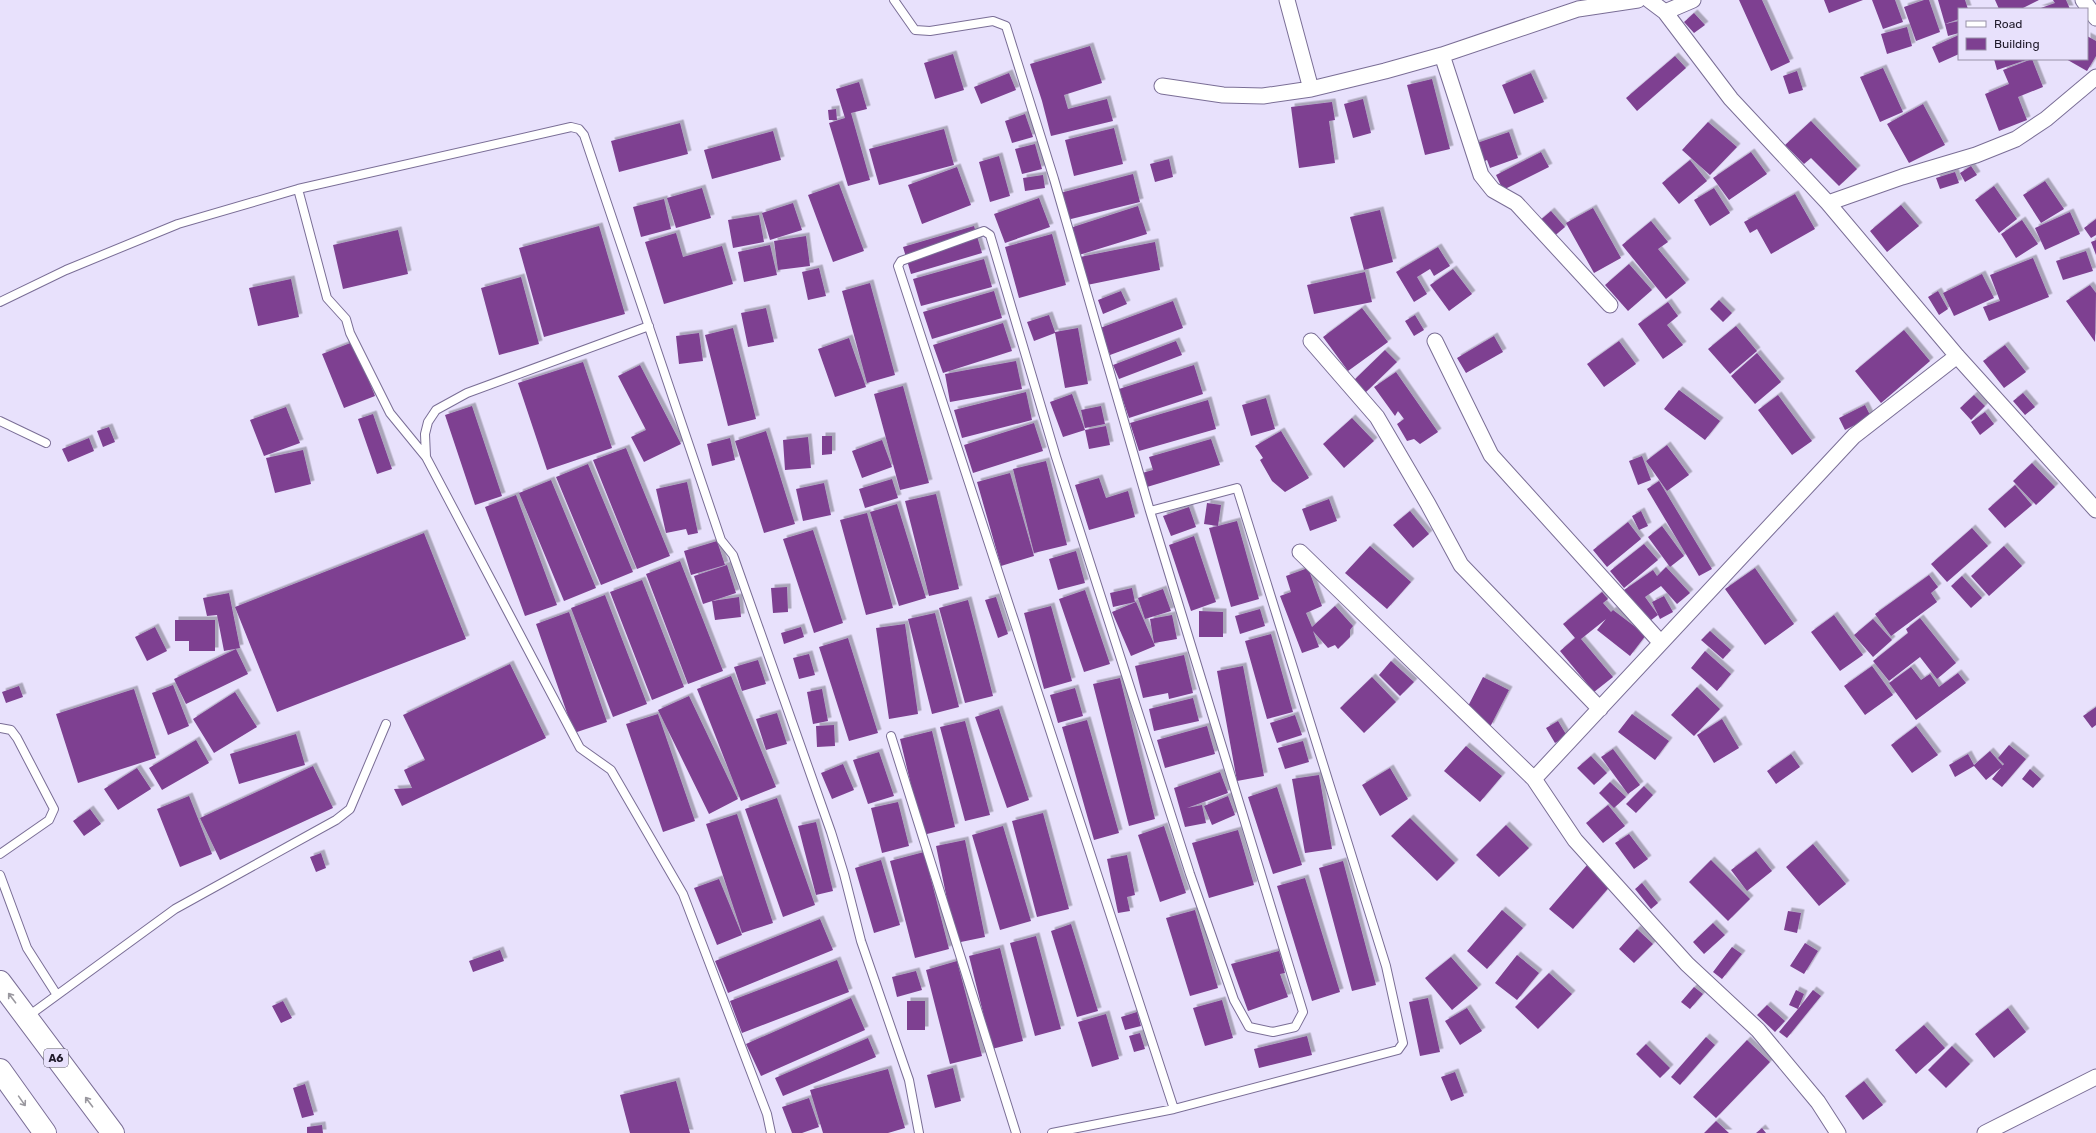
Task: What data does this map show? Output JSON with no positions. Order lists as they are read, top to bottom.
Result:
{
  "streets": {
    "highway": ["A6"]
  },
  "legend": ["Road", "Building"]
}
